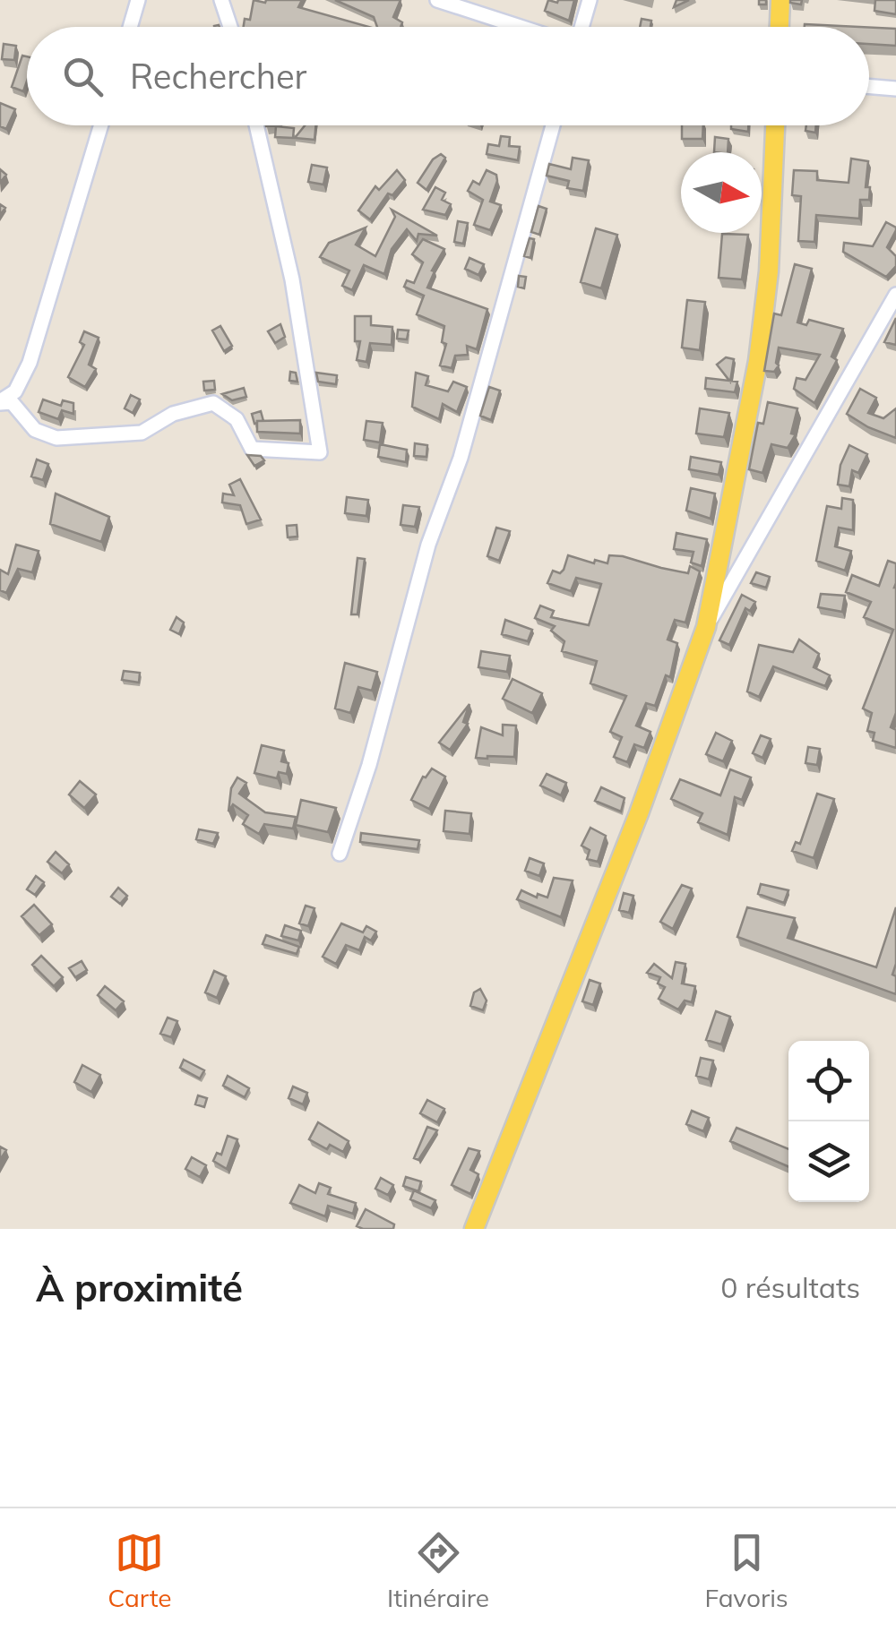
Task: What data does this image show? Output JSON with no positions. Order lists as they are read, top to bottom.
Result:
{
  "north": "right",
  "page": {
    "search": "Rechercher",
    "heading": ["À proximité", "0 résultats"],
    "nav": ["Carte", "Itinéraire", "Favoris"]
  }
}
